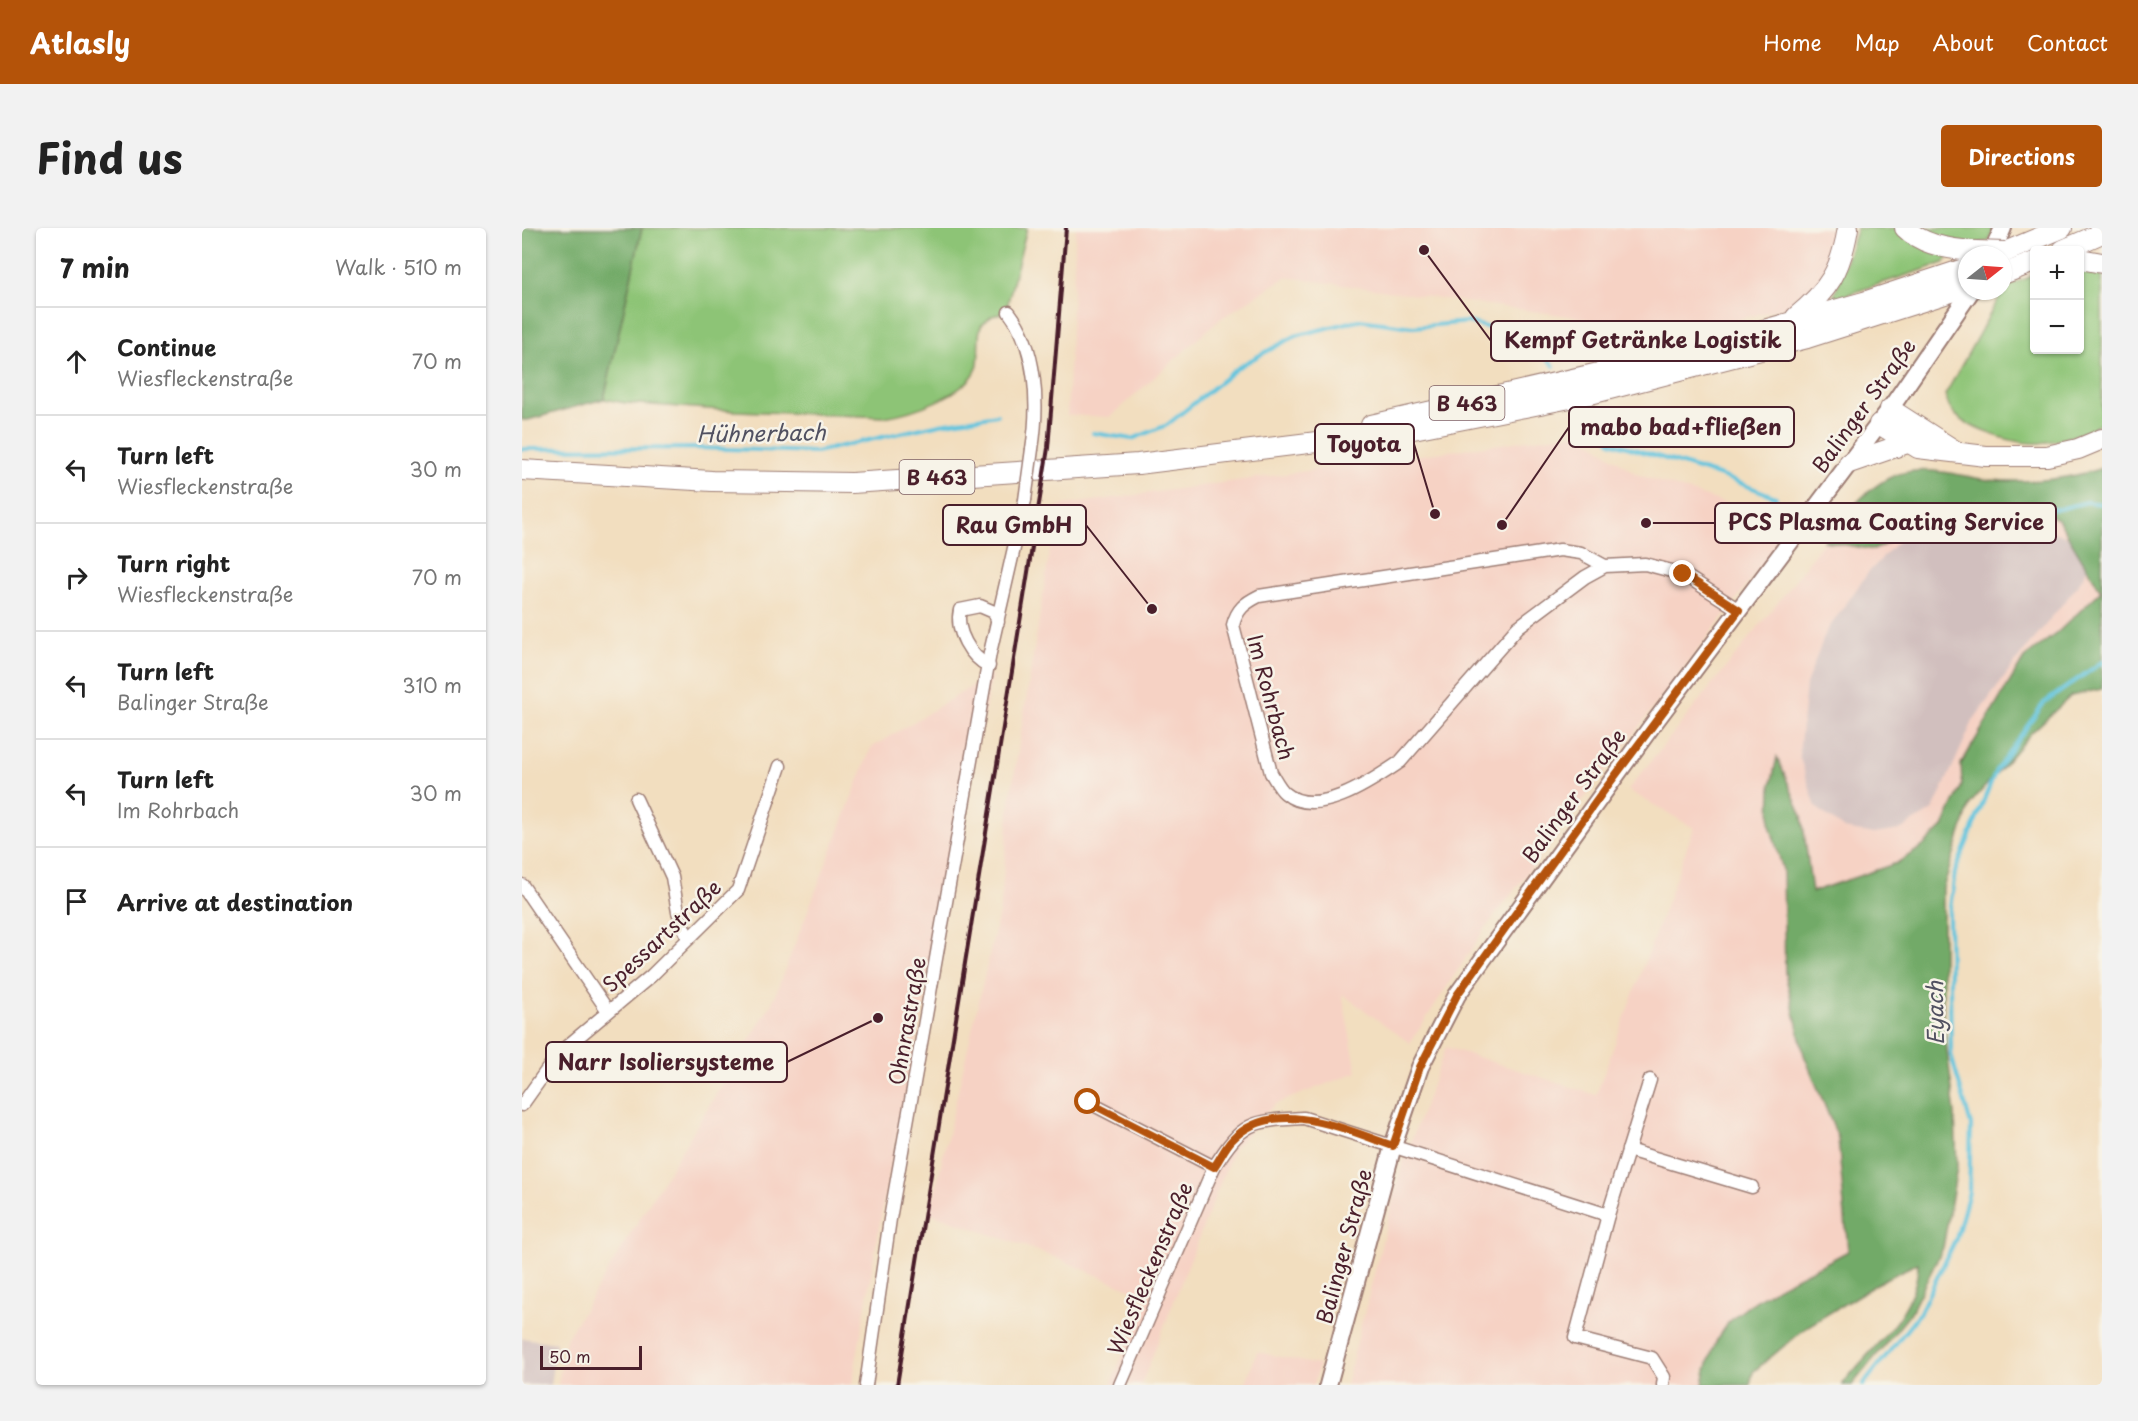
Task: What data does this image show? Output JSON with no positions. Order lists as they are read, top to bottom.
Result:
{
  "streets": {
    "highway": ["B 463"],
    "main road": ["Balinger Straße"],
    "street": [
      "Im Rohrbach",
      "Spessartstraße",
      "Ohnrastraße",
      "Wiesfleckenstraße"
    ]
  },
  "crossings": [
    ["Balinger Straße", "Im Rohrbach"],
    ["Balinger Straße", "Wiesfleckenstraße"]
  ],
  "water": ["Hühnerbach", "Eyach"],
  "places": [
    "Kempf Getränke Logistik",
    "Toyota",
    "PCS Plasma Coating Service",
    "mabo bad+fließen",
    "Rau GmbH",
    "Narr Isoliersysteme"
  ],
  "scale_bar": "50 m",
  "north": "right",
  "page": {
    "header": "Atlasly",
    "nav": [
      "Home",
      "Map",
      "About",
      "Contact"
    ],
    "title": "Find us",
    "buttons": "Directions",
    "heading": ["7 min", "Walk · 510 m"],
    "map_buttons": ["+", "−"],
    "list": [
      ["Continue", "Wiesfleckenstraße", "70 m"],
      ["Turn left", "Wiesfleckenstraße", "30 m"],
      ["Turn right", "Wiesfleckenstraße", "70 m"],
      ["Turn left", "Balinger Straße", "310 m"],
      ["Turn left", "Im Rohrbach", "30 m"],
      "Arrive at destination"
    ],
    "scale": "50 m"
  }
}
